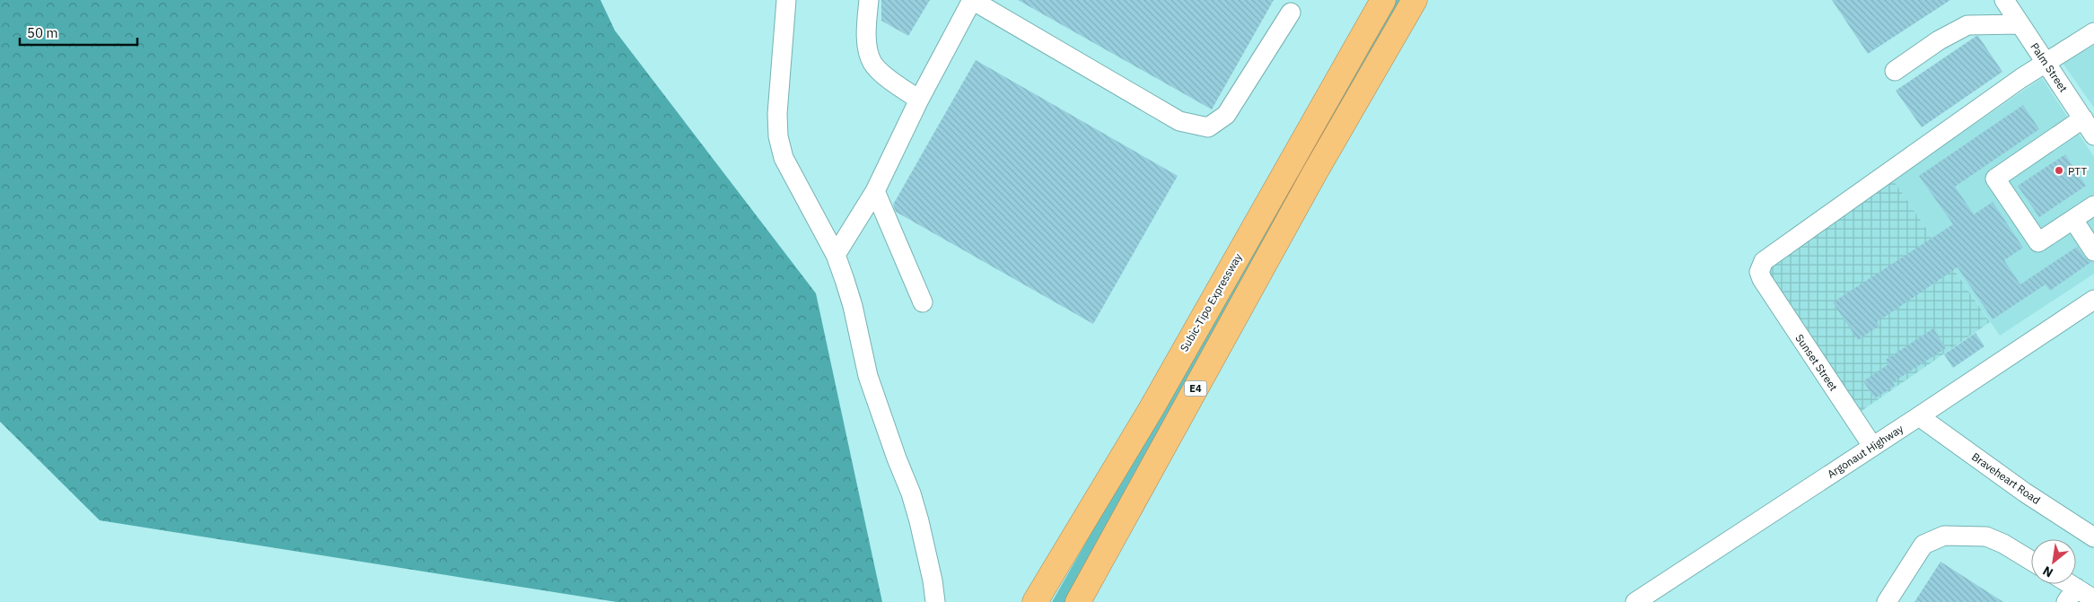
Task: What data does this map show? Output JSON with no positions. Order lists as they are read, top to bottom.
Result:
{
  "streets": {
    "highway": ["Subic-Tipo Expressway", "E4"],
    "street": [
      "Palm Street",
      "Sunset Street",
      "Argonaut Highway",
      "Braveheart Road"
    ]
  },
  "crossings": [
    ["Palm Street", "Sunset Street"],
    ["Sunset Street", "Argonaut Highway"],
    ["Argonaut Highway", "Braveheart Road"]
  ],
  "places": ["PTT"],
  "scale_bar": "50 m",
  "north": "bottom left"
}
